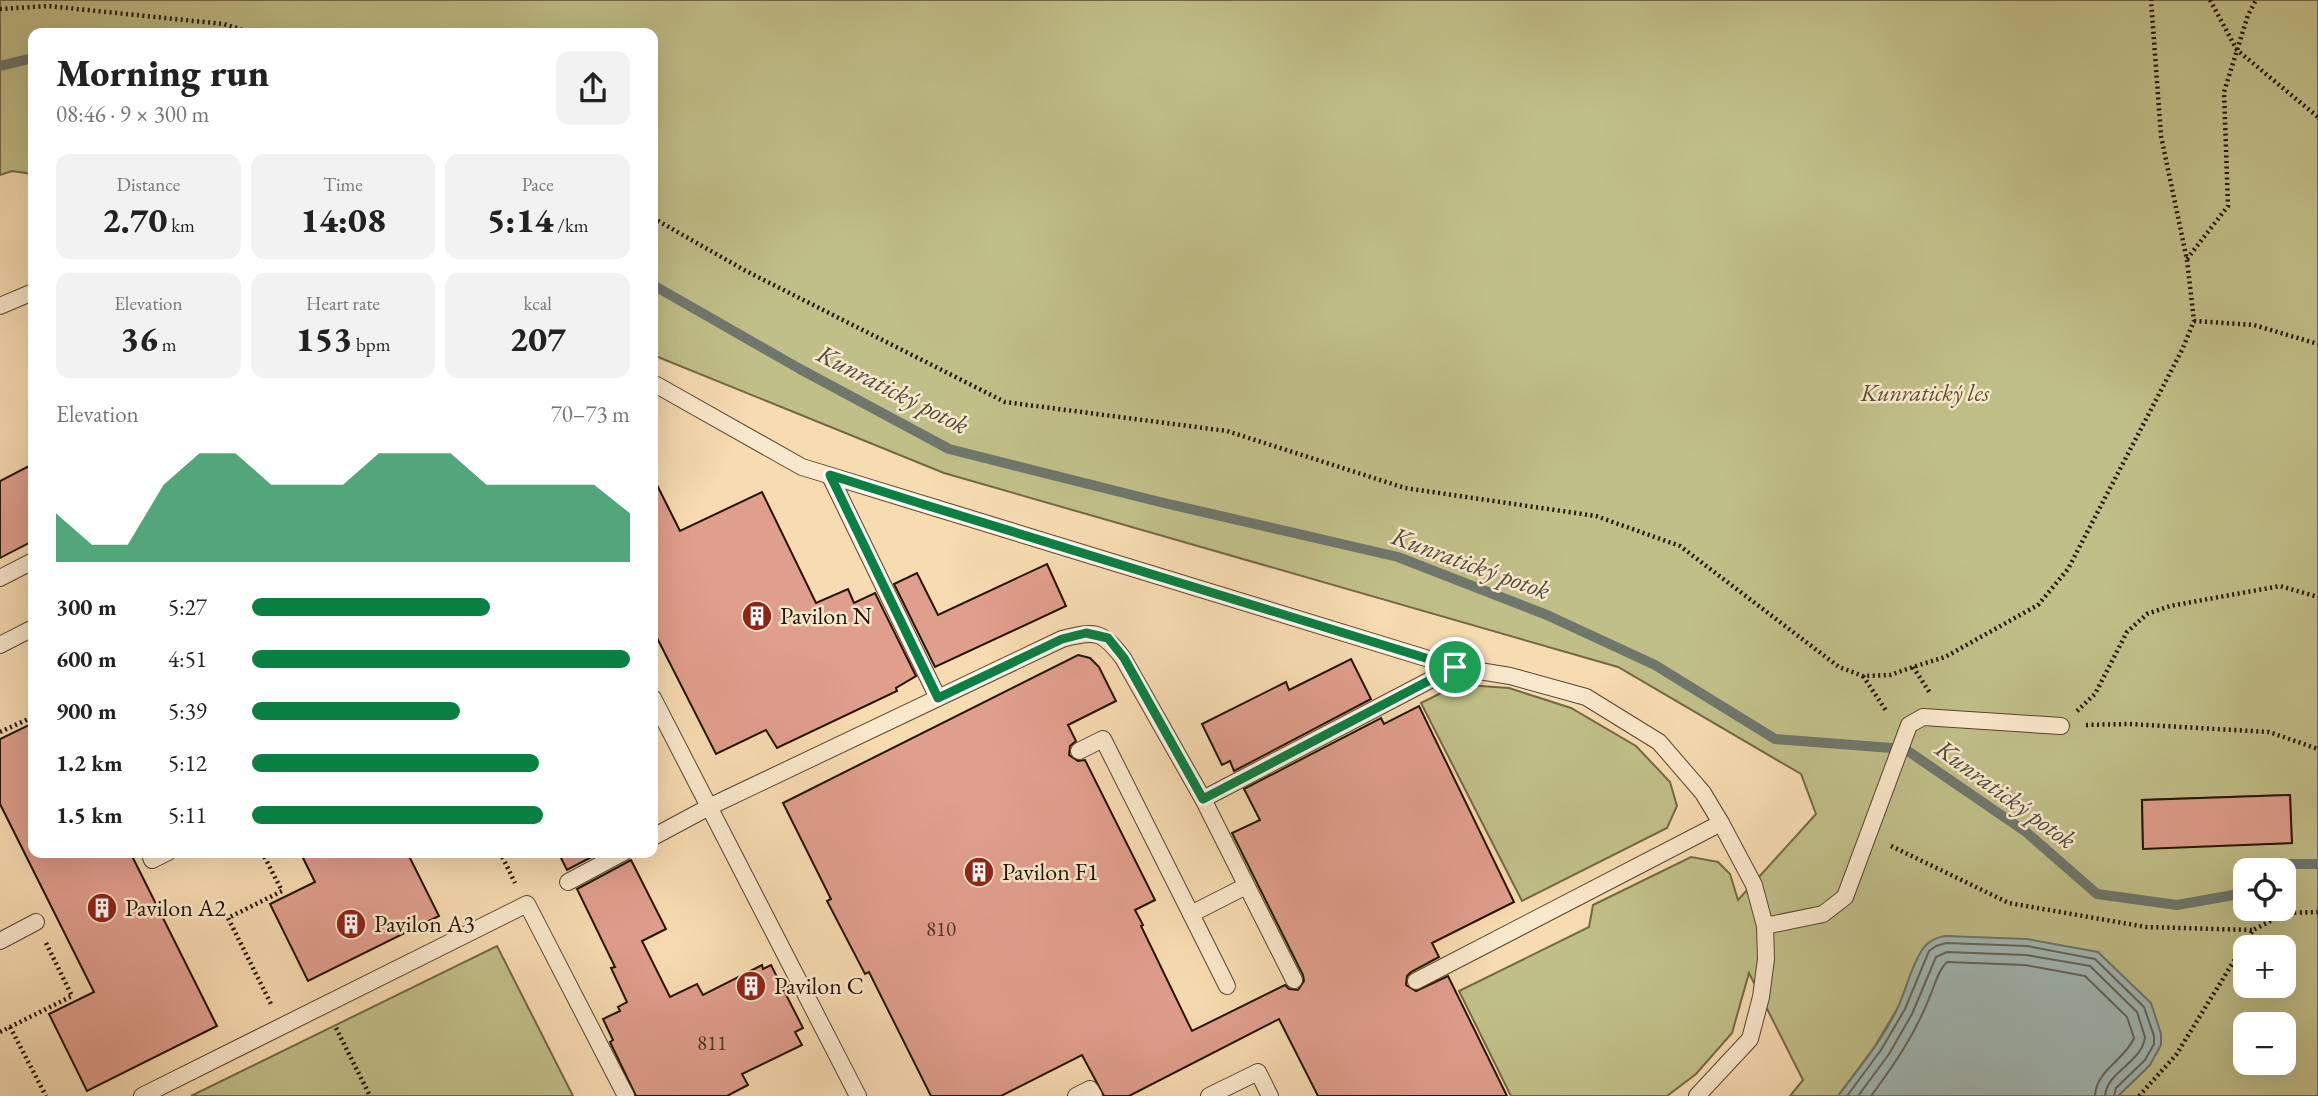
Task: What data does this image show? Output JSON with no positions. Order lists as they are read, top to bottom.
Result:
{
  "water": ["Kunratický potok"],
  "parks": ["Kunratický les"],
  "places": {
    "building": [
      "Pavilon N",
      "Pavilon F1",
      "Pavilon A2",
      "Pavilon A3",
      "Pavilon C"
    ]
  },
  "house_numbers": ["810", "811"],
  "page": {
    "heading": ["Morning run", "08:46 · 9 × 300 m"],
    "stats": [
      ["Distance", "2.70 km"],
      ["Time", "14:08"],
      ["Pace", "5:14 /km"],
      ["Elevation", "36 m"],
      ["Heart rate", "153 bpm"],
      ["kcal", "207"]
    ],
    "chart": ["Elevation", "70–73 m"],
    "list": [
      {
        "name": "300 m",
        "note": "5:27"
      },
      {
        "name": "600 m",
        "note": "4:51"
      },
      {
        "name": "900 m",
        "note": "5:39"
      },
      {
        "name": "1.2 km",
        "note": "5:12"
      },
      {
        "name": "1.5 km",
        "note": "5:11"
      }
    ],
    "map_buttons": ["+", "−"]
  }
}
